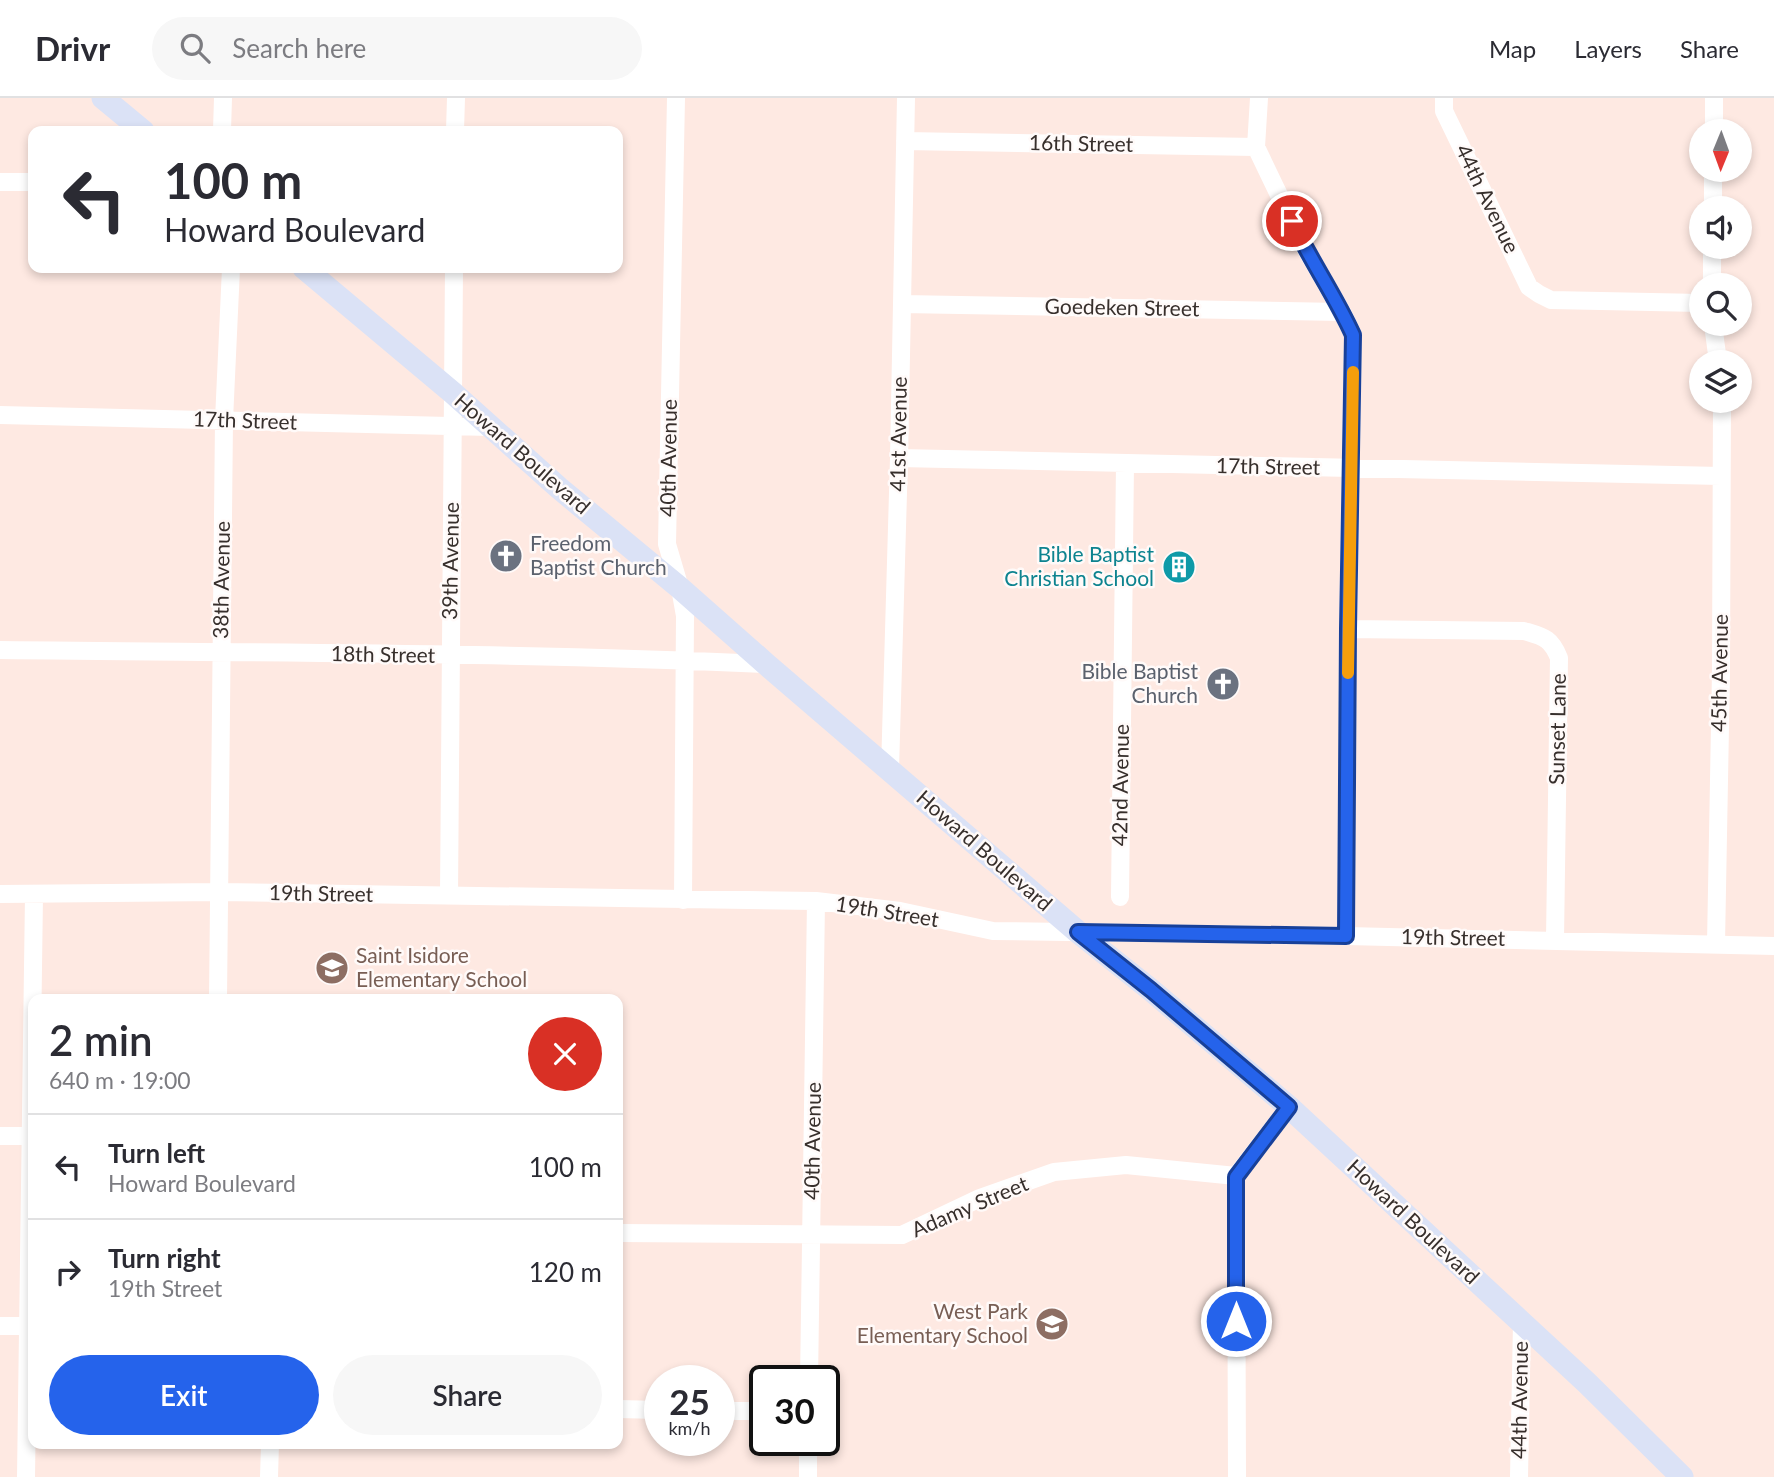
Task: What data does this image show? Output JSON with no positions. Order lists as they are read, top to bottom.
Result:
{
  "streets": {
    "main road": ["Howard Boulevard"],
    "street": [
      "16th Street",
      "44th Avenue",
      "Goedeken Street",
      "17th Street",
      "41st Avenue",
      "40th Avenue",
      "39th Avenue",
      "38th Avenue",
      "18th Street",
      "45th Avenue",
      "Sunset Lane",
      "42nd Avenue",
      "19th Street",
      "Adamy Street"
    ]
  },
  "crossings": [
    ["16th Street", "41st Avenue"],
    ["44th Avenue", "Howard Boulevard"],
    ["Goedeken Street", "41st Avenue"],
    ["17th Street", "41st Avenue"],
    ["17th Street", "Howard Boulevard"],
    ["17th Street", "39th Avenue"],
    ["17th Street", "38th Avenue"],
    ["17th Street", "45th Avenue"],
    ["17th Street", "42nd Avenue"],
    ["41st Avenue", "Howard Boulevard"],
    ["Howard Boulevard", "40th Avenue"],
    ["Howard Boulevard", "39th Avenue"],
    ["Howard Boulevard", "18th Street"],
    ["Howard Boulevard", "19th Street"],
    ["40th Avenue", "18th Street"],
    ["40th Avenue", "19th Street"],
    ["40th Avenue", "Adamy Street"],
    ["39th Avenue", "18th Street"],
    ["39th Avenue", "19th Street"],
    ["38th Avenue", "18th Street"],
    ["38th Avenue", "19th Street"],
    ["45th Avenue", "19th Street"],
    ["Sunset Lane", "19th Street"]
  ],
  "places": {
    "church": ["Freedom Baptist Church", "Bible Baptist Church"],
    "building": ["Bible Baptist Christian School"],
    "school or university": ["Saint Isidore Elementary School", "West Park Elementary School"]
  },
  "north": "bottom",
  "page": {
    "header": "Drivr",
    "search": "Search here",
    "nav": ["Map", "Layers", "Share"],
    "turn": ["100 m", "Howard Boulevard"],
    "heading": ["2 min", "640 m · 19:00"],
    "list": [
      {
        "name": "Turn left",
        "note": "Howard Boulevard",
        "value": "100 m"
      },
      {
        "name": "Turn right",
        "note": "19th Street",
        "value": "120 m"
      }
    ],
    "buttons": ["Exit", "Share"],
    "speed": "25 km/h",
    "limit": "30"
  }
}
